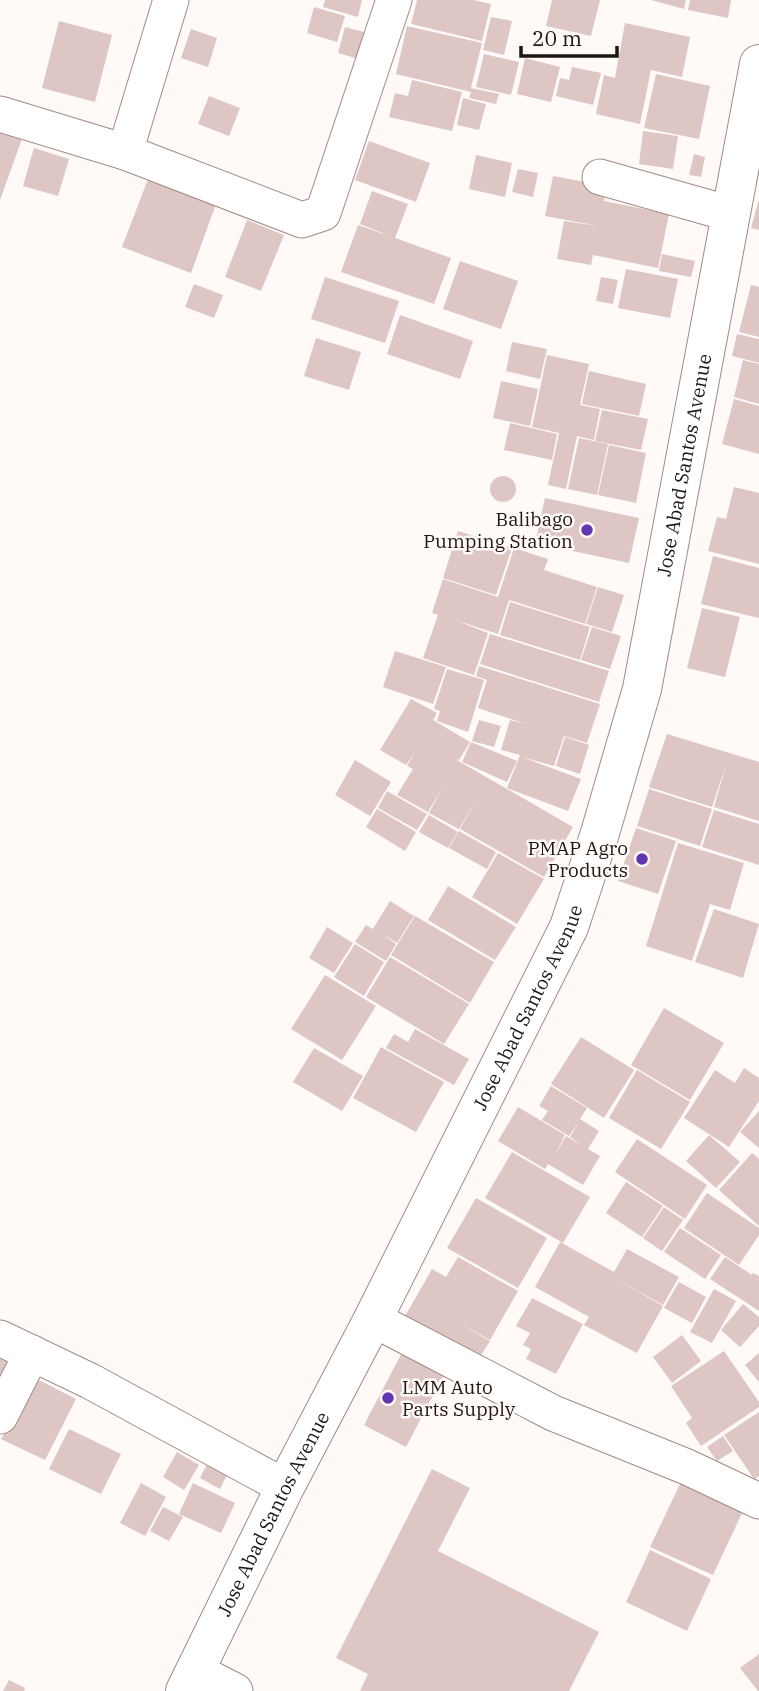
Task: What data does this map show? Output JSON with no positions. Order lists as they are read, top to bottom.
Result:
{
  "streets": {
    "highway": ["Jose Abad Santos Avenue"]
  },
  "places": ["Balibago Pumping Station", "PMAP Agro Products", "LMM Auto Parts Supply"],
  "scale_bar": "20 m"
}
